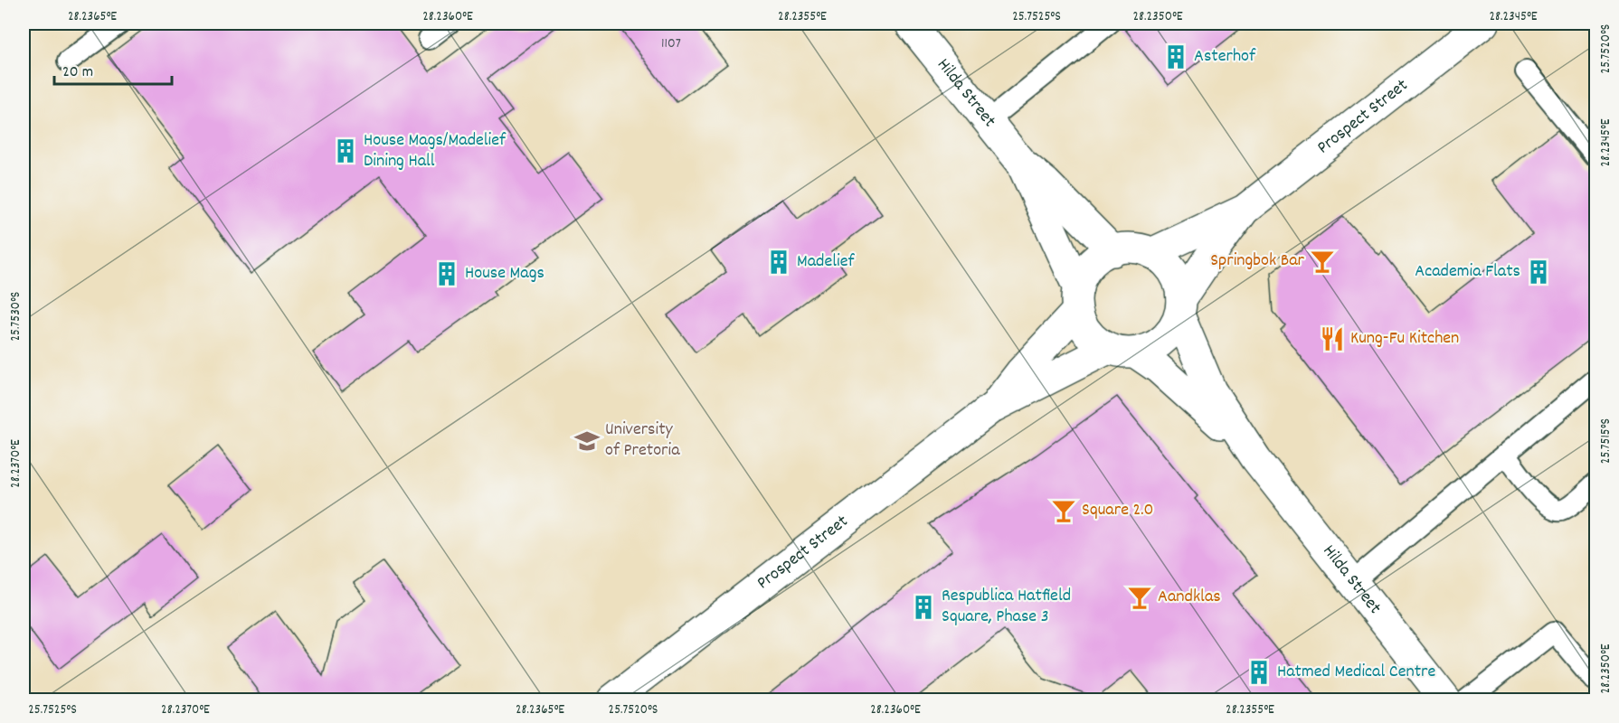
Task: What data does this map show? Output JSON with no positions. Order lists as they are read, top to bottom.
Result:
{
  "streets": {
    "street": ["Hilda Street", "Prospect Street"]
  },
  "crossings": [
    ["Hilda Street", "Prospect Street"]
  ],
  "places": {
    "building": [
      "Asterhof",
      "House Mags/Madelief Dining Hall",
      "Madelief",
      "Academia Flats",
      "House Mags",
      "Respublica Hatfield Square, Phase 3",
      "Hatmed Medical Centre"
    ],
    "bar": ["Springbok Bar", "Square 2.0", "Aandklas"],
    "restaurant": ["Kung-Fu Kitchen"],
    "school or university": ["University of Pretoria"]
  },
  "house_numbers": ["1107"],
  "scale_bar": "20 m",
  "coordinates": [
    "28.2365°E",
    "28.2360°E",
    "28.2355°E",
    "25.7525°S",
    "28.2350°E",
    "28.2345°E",
    "25.7520°S",
    "25.7530°S",
    "25.7515°S",
    "28.2370°E"
  ]
}
